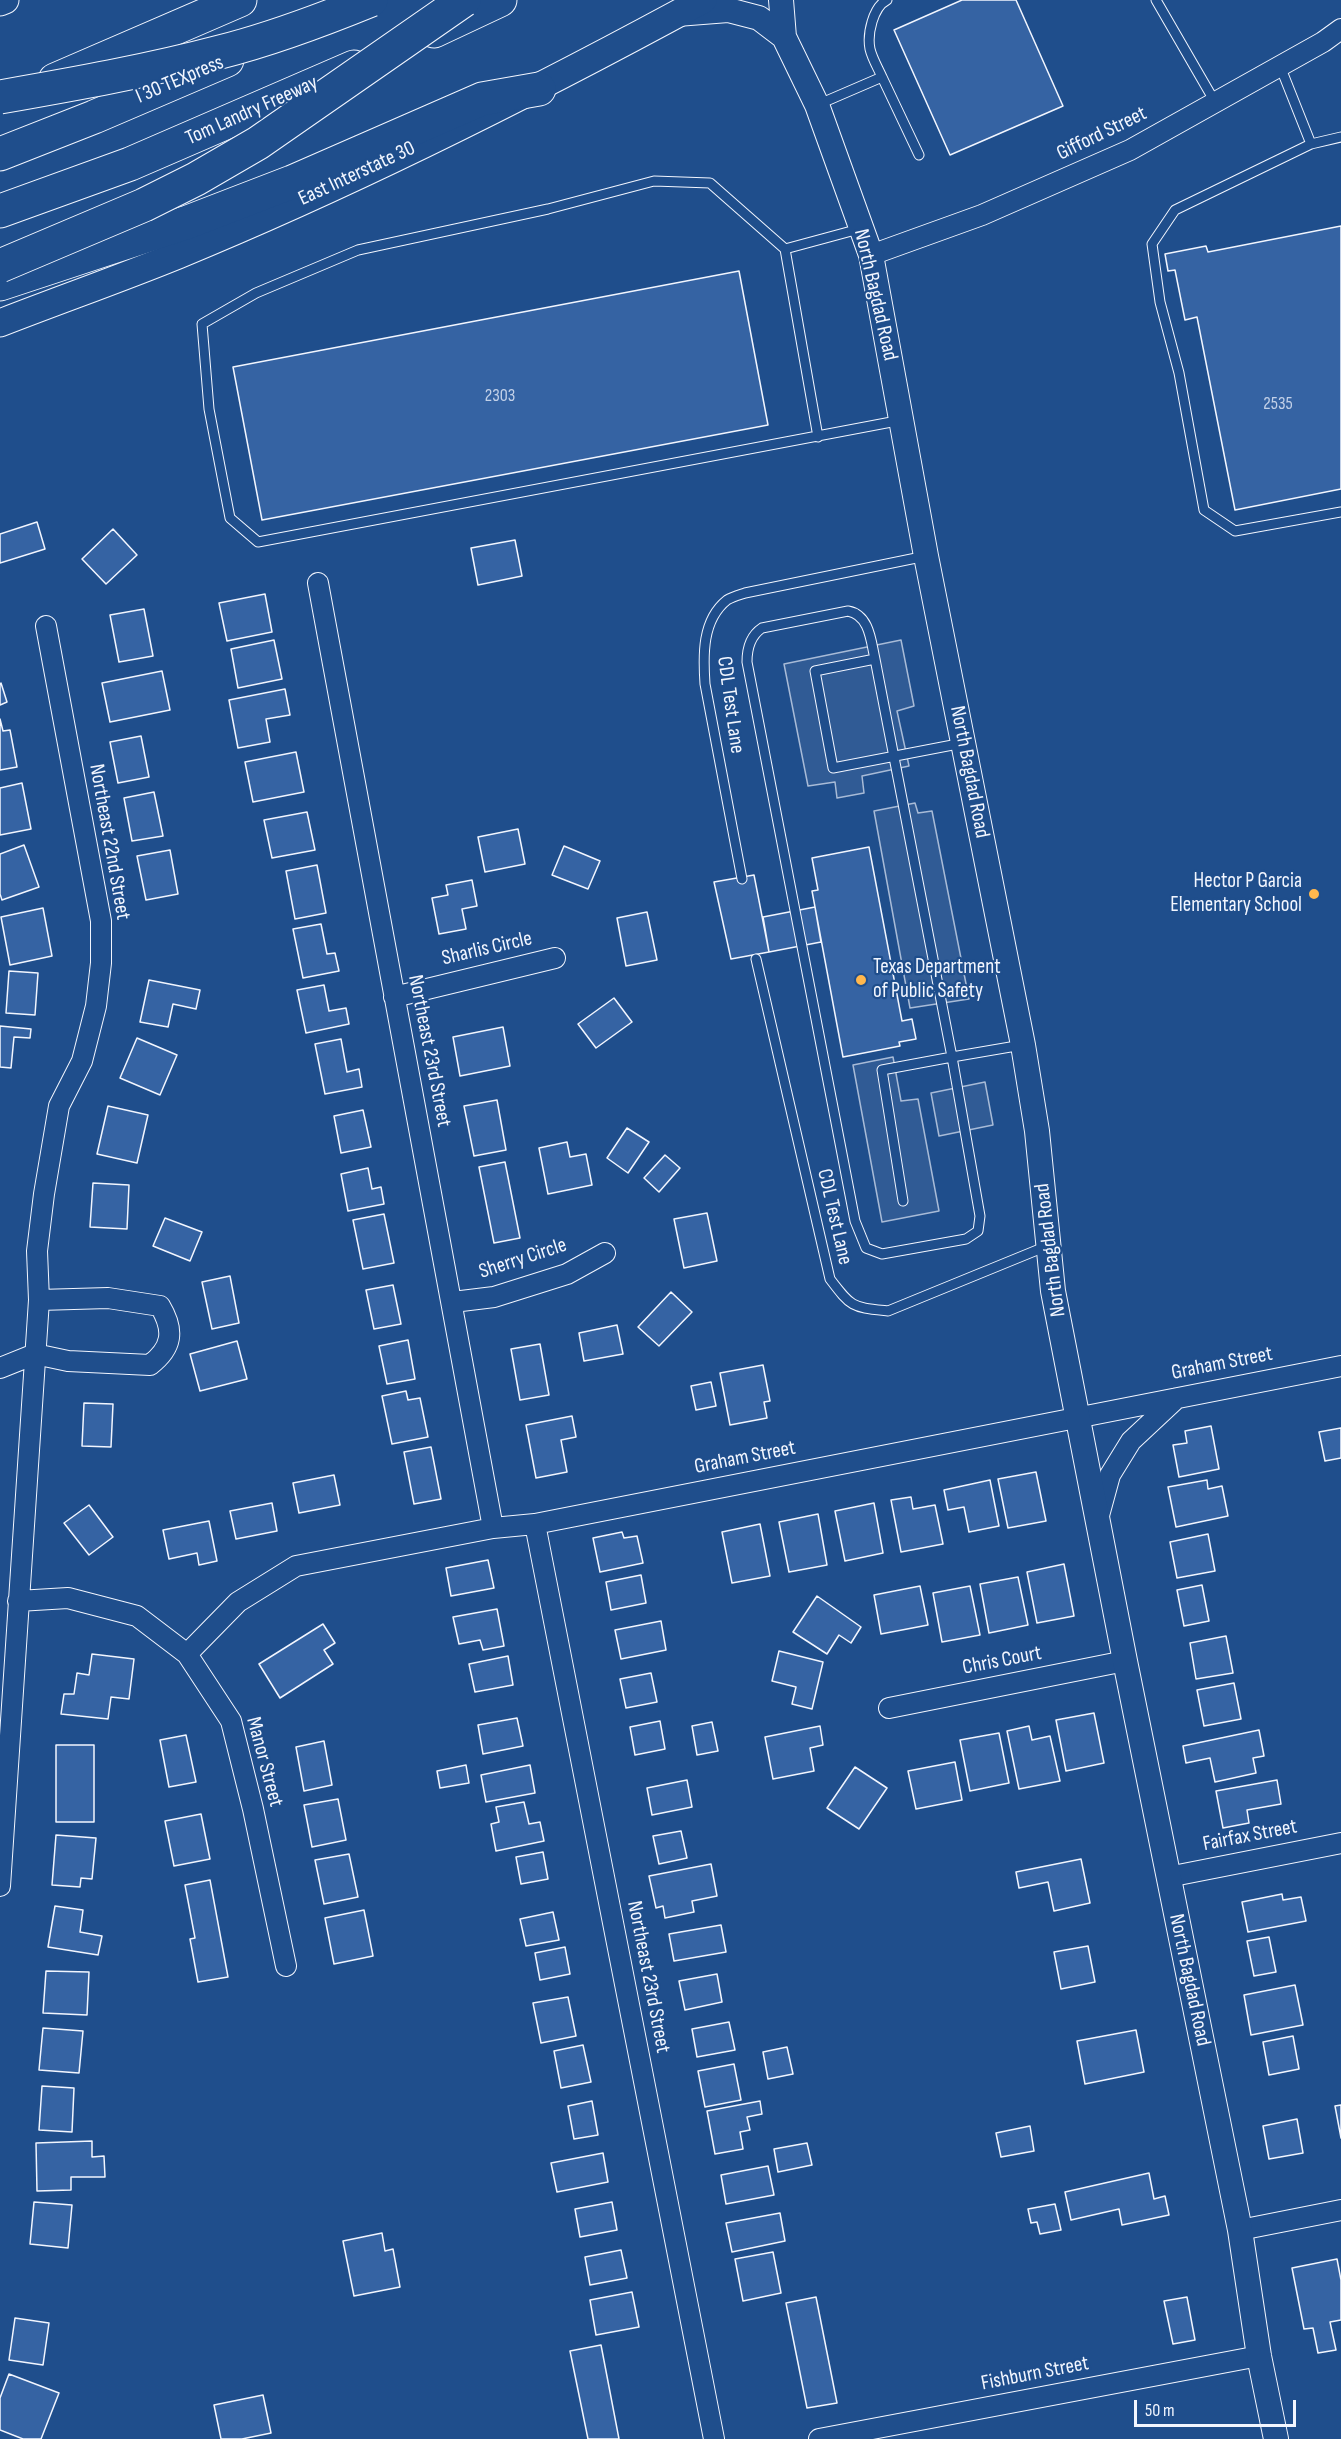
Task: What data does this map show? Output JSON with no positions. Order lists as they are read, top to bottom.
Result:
{
  "streets": {
    "highway": ["I 30 TEXpress", "Tom Landry Freeway"],
    "main road": ["East Interstate 30"],
    "street": [
      "Gifford Street",
      "North Bagdad Road",
      "Northeast 22nd Street",
      "Sharlis Circle",
      "Northeast 23rd Street",
      "Sherry Circle",
      "Graham Street",
      "Chris Court",
      "Manor Street",
      "Fairfax Street",
      "Fishburn Street"
    ],
    "lane": ["CDL Test Lane"]
  },
  "crossings": [
    ["Gifford Street", "North Bagdad Road"],
    ["East Interstate 30", "North Bagdad Road"],
    ["North Bagdad Road", "CDL Test Lane"],
    ["North Bagdad Road", "Graham Street"],
    ["North Bagdad Road", "Chris Court"],
    ["North Bagdad Road", "Fairfax Street"],
    ["North Bagdad Road", "Fishburn Street"],
    ["Northeast 22nd Street", "Manor Street"],
    ["Sharlis Circle", "Northeast 23rd Street"],
    ["Northeast 23rd Street", "Sherry Circle"],
    ["Northeast 23rd Street", "Graham Street"],
    ["Graham Street", "Manor Street"]
  ],
  "places": ["Hector P Garcia Elementary School", "Texas Department of Public Safety"],
  "house_numbers": ["2303", "2535"],
  "scale_bar": "50 m"
}
